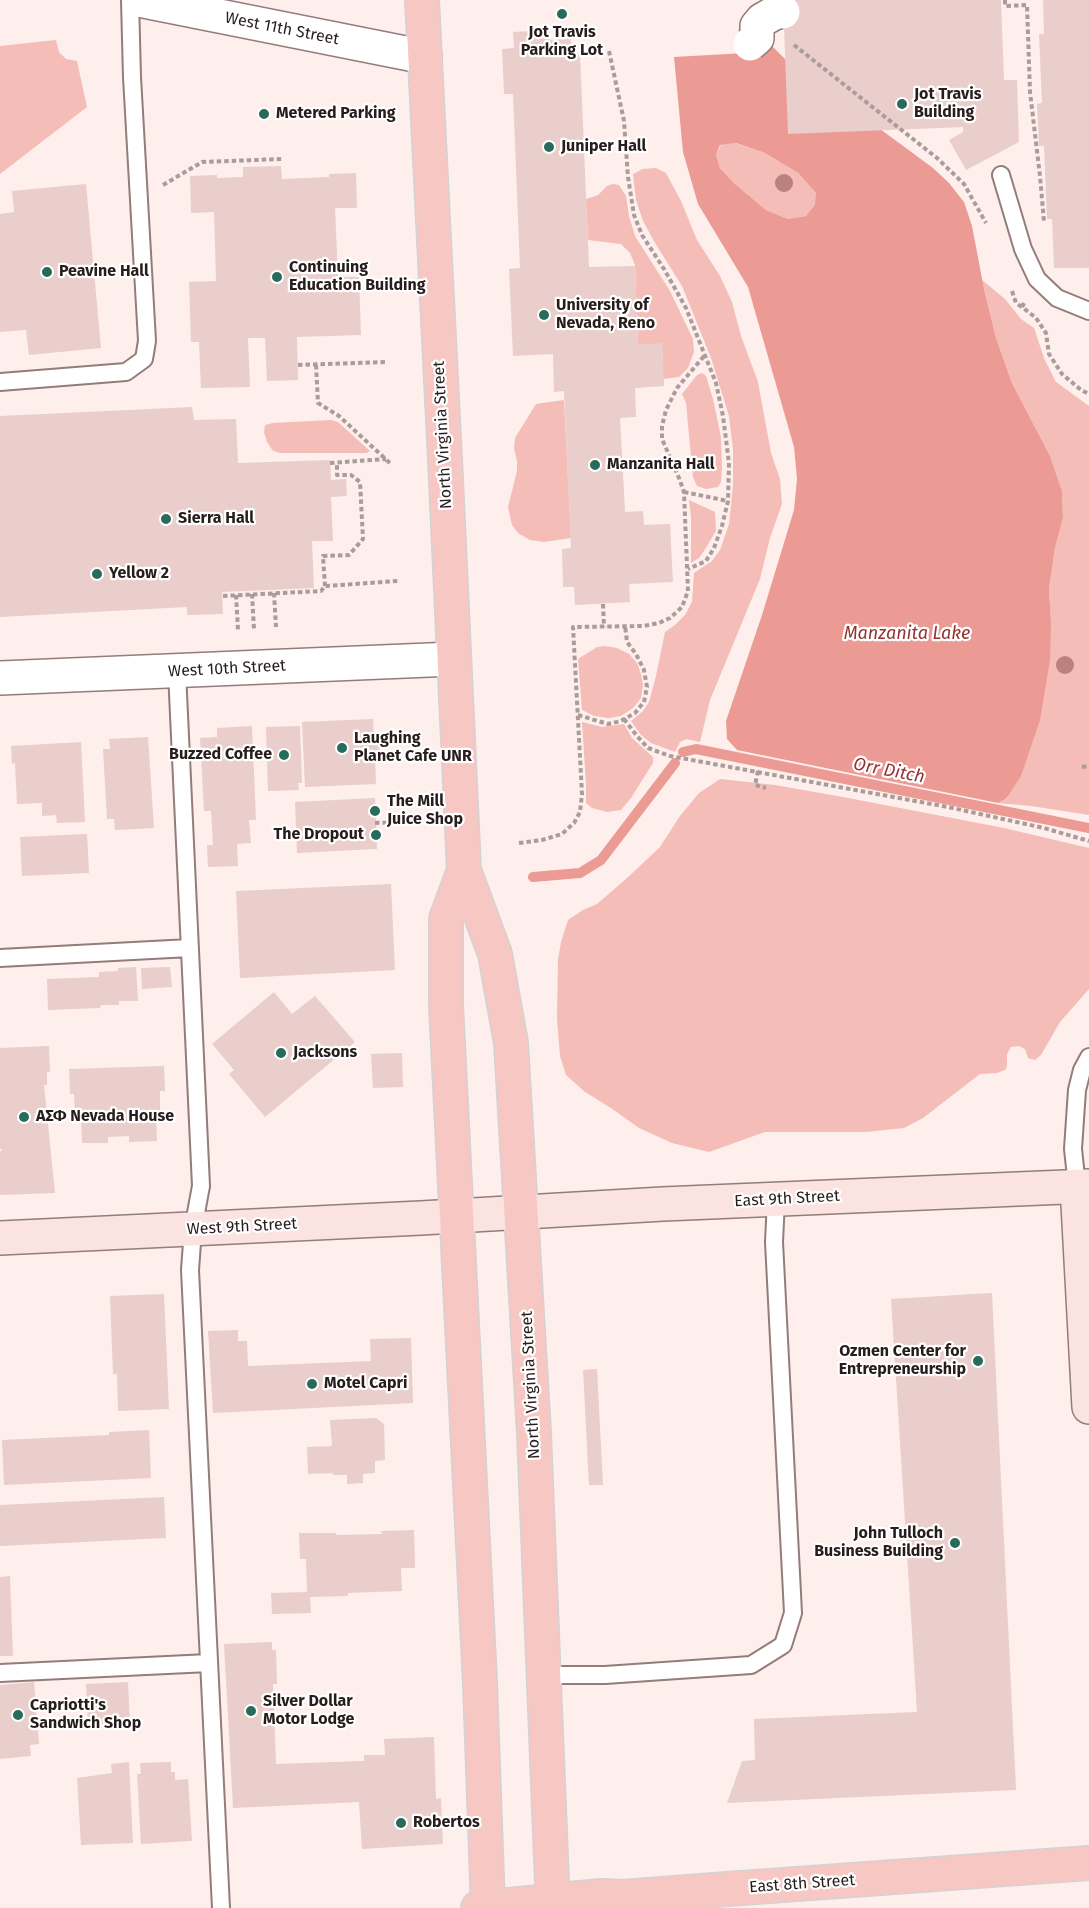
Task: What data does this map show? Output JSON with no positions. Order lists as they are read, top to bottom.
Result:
{
  "streets": {
    "main road": ["North Virginia Street", "East 8th Street"],
    "street": [
      "West 11th Street",
      "West 10th Street",
      "East 9th Street",
      "West 9th Street"
    ]
  },
  "crossings": [
    ["West 11th Street", "North Virginia Street"],
    ["North Virginia Street", "West 10th Street"],
    ["North Virginia Street", "East 9th Street"],
    ["North Virginia Street", "West 9th Street"],
    ["North Virginia Street", "East 8th Street"],
    ["East 9th Street", "West 9th Street"]
  ],
  "water": ["Manzanita Lake", "Orr Ditch"],
  "places": [
    "Jot Travis Parking Lot",
    "Jot Travis Building",
    "Metered Parking",
    "Juniper Hall",
    "Peavine Hall",
    "Continuing Education Building",
    "University of Nevada, Reno",
    "Manzanita Hall",
    "Sierra Hall",
    "Yellow 2",
    "Laughing Planet Cafe UNR",
    "Buzzed Coffee",
    "The Mill Juice Shop",
    "The Dropout",
    "Jacksons",
    "ΑΣΦ Nevada House",
    "Ozmen Center for Entrepreneurship",
    "Motel Capri",
    "John Tulloch Business Building",
    "Silver Dollar Motor Lodge",
    "Capriotti's Sandwich Shop",
    "Robertos"
  ]
}
